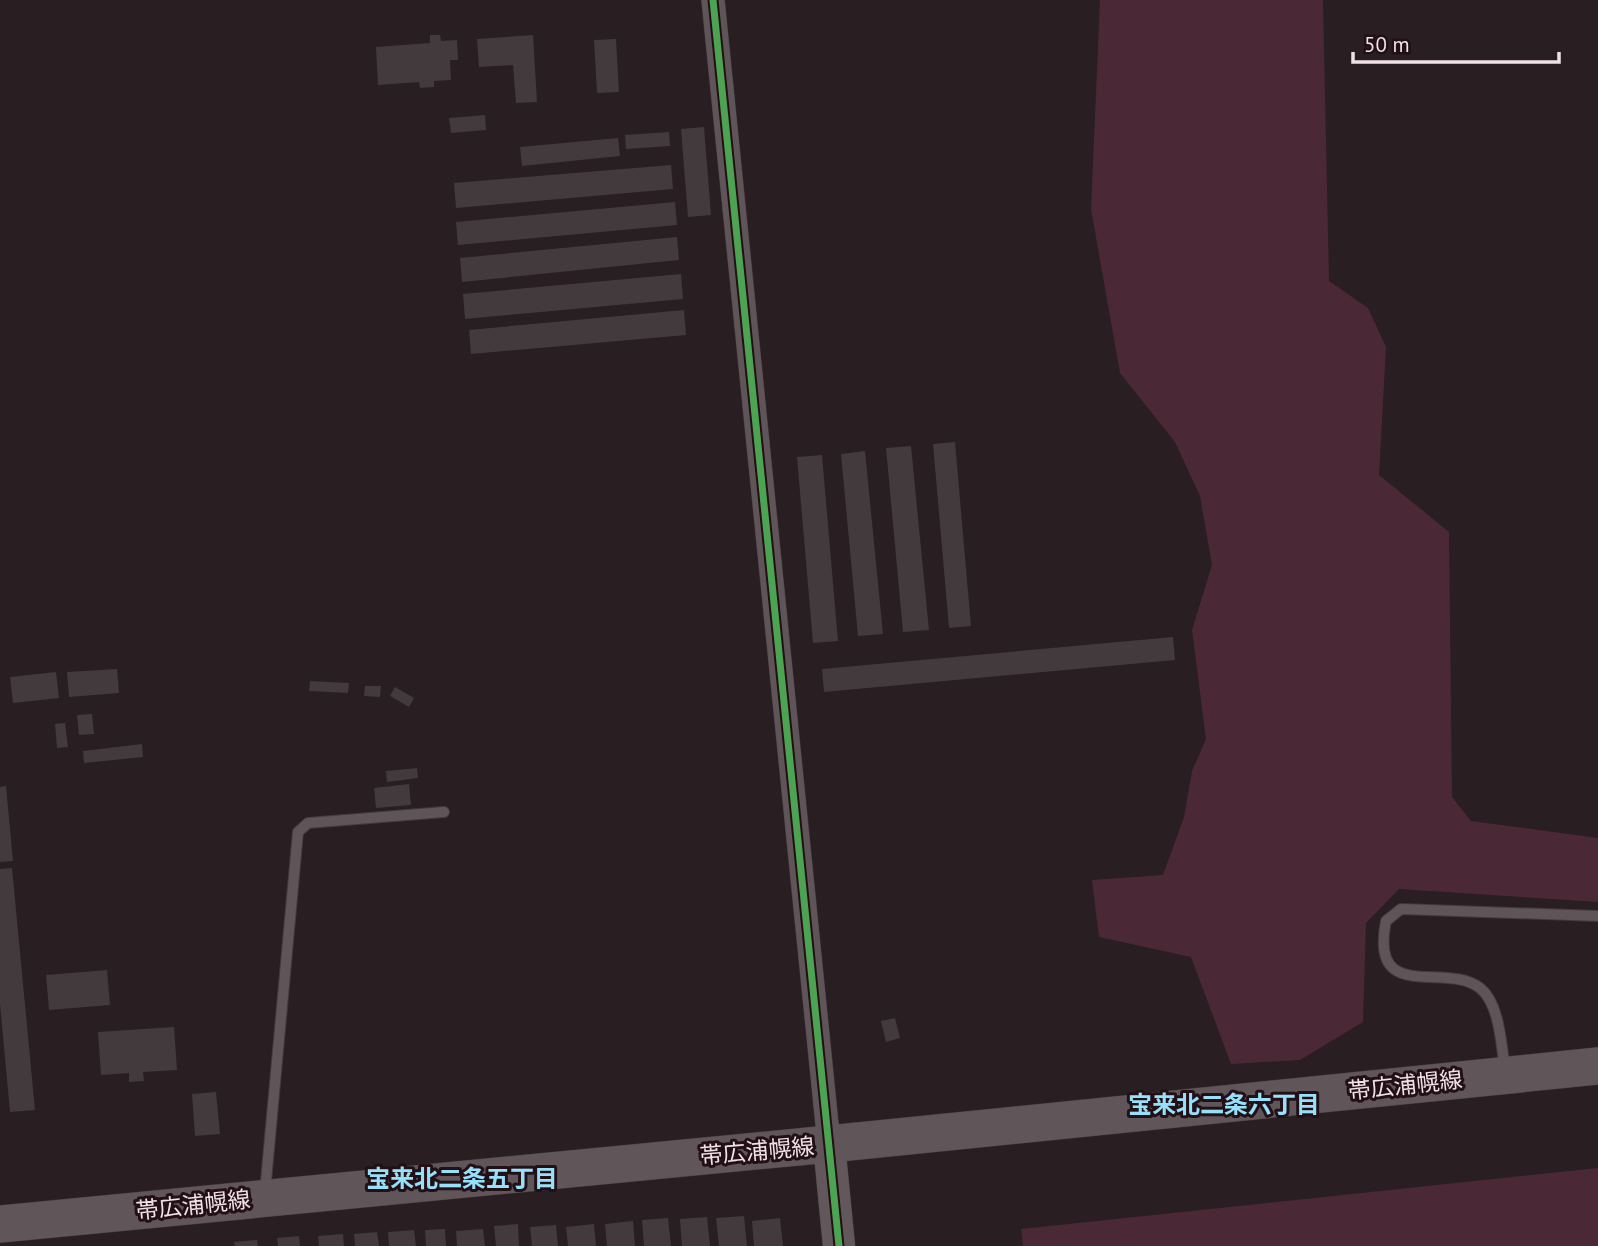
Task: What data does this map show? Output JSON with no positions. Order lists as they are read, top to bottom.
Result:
{
  "streets": {
    "main road": ["帯広浦幌線"]
  },
  "districts": ["宝来北二条六丁目", "宝来北二条五丁目"],
  "scale_bar": "50 m"
}
